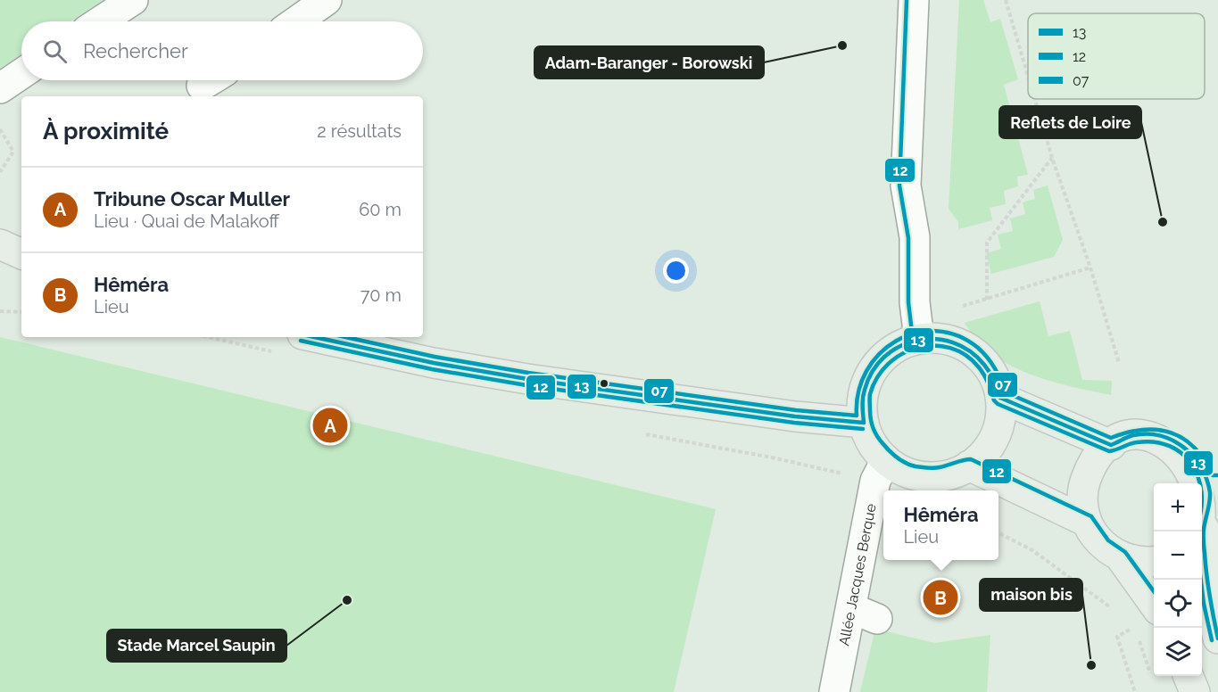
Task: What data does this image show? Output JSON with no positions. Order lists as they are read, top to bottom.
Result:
{
  "streets": {
    "street": ["Allée Jacques Berque"]
  },
  "places": [
    "Adam-Baranger - Borowski",
    "Reflets de Loire",
    "Stade Marcel Saupin",
    "maison bis"
  ],
  "lines": ["transit line 12", "transit line 07", "transit line 13"],
  "legend": ["13", "12", "07"],
  "page": {
    "search": "Rechercher",
    "heading": ["À proximité", "2 résultats"],
    "list": [
      {
        "mark": "A",
        "name": "Tribune Oscar Muller",
        "note": "Lieu · Quai de Malakoff",
        "value": "60 m"
      },
      {
        "mark": "B",
        "name": "Hêméra",
        "note": "Lieu",
        "value": "70 m"
      }
    ],
    "pins": ["A", "B"],
    "map_buttons": ["+", "−"],
    "popup": ["Hêméra", "Lieu"]
  }
}
